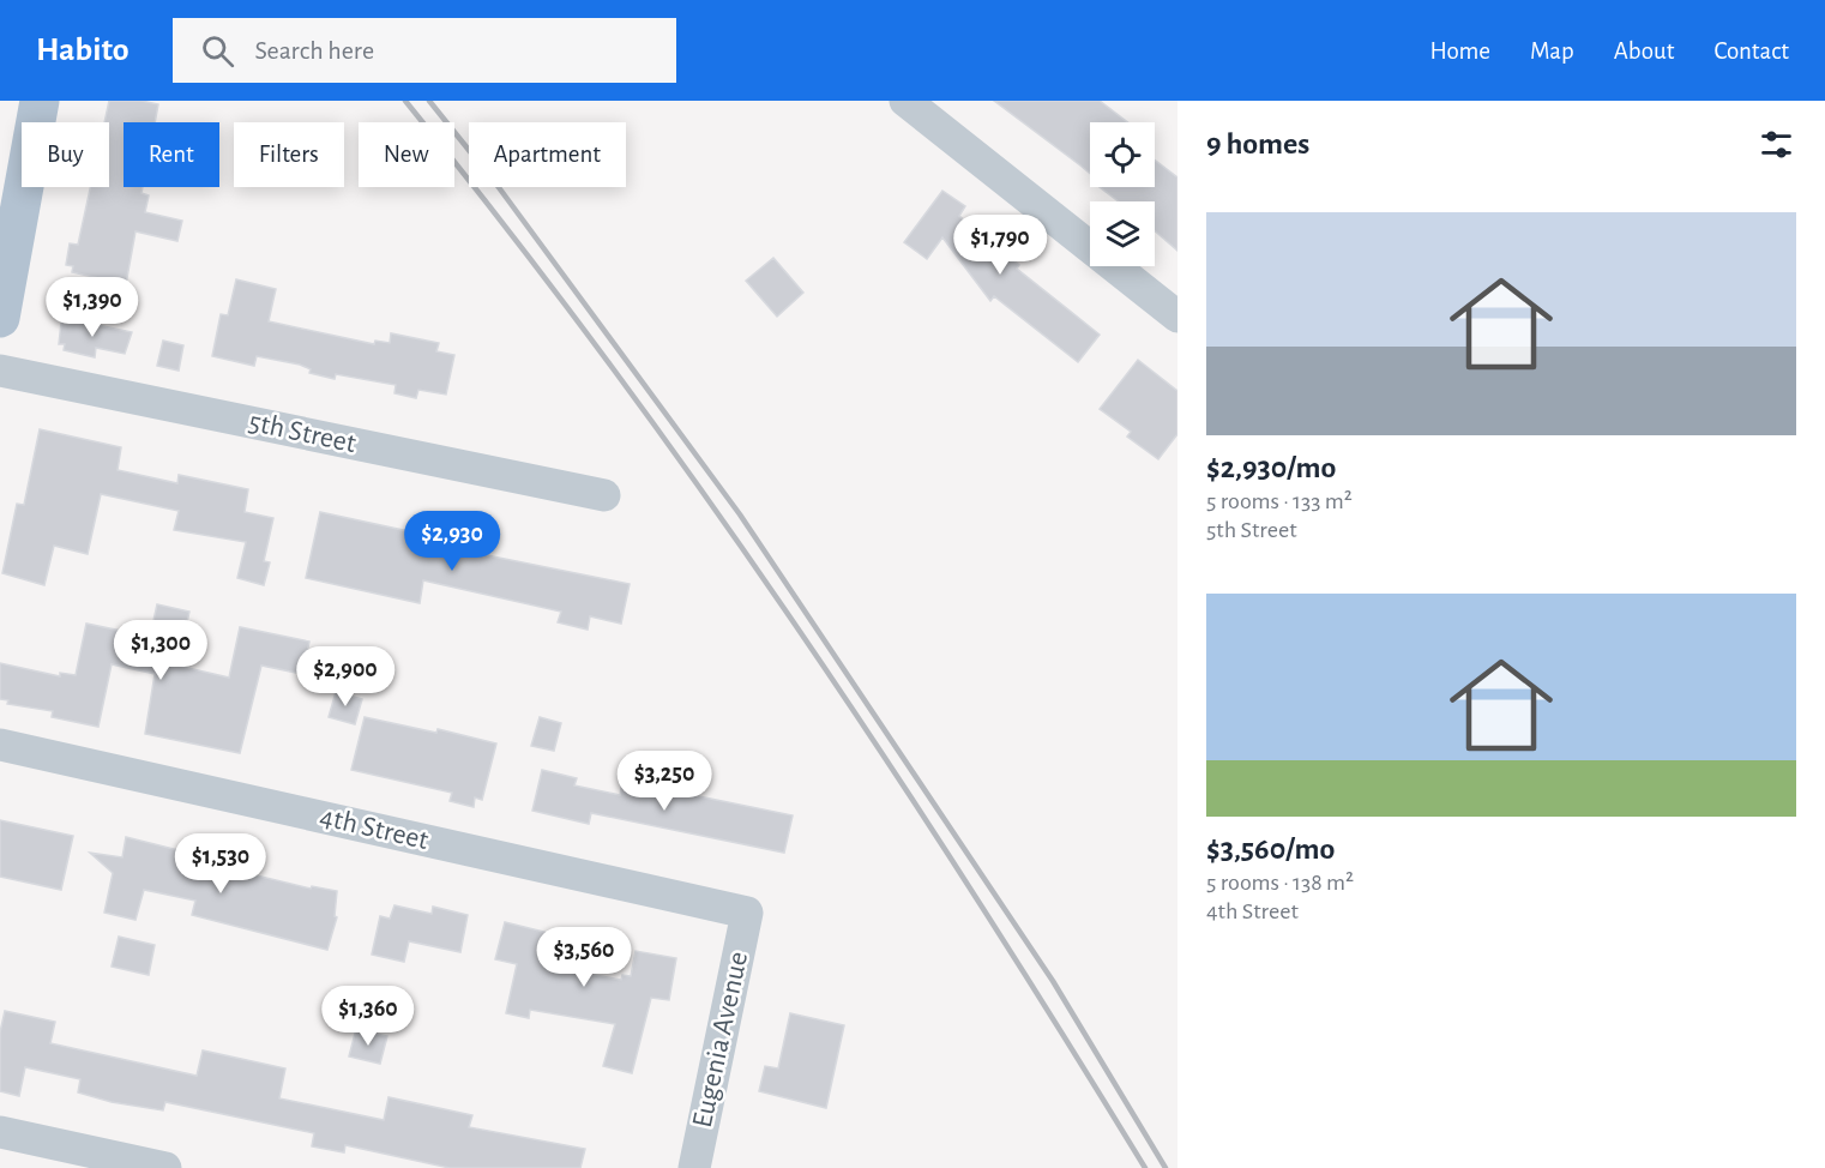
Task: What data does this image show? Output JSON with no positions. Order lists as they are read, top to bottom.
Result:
{
  "streets": {
    "street": ["5th Street", "4th Street", "Eugenia Avenue"]
  },
  "crossings": [
    ["4th Street", "Eugenia Avenue"]
  ],
  "page": {
    "header": "Habito",
    "search": "Search here",
    "nav": [
      "Home",
      "Map",
      "About",
      "Contact"
    ],
    "heading": "9 homes",
    "chip": [
      "Buy",
      "Rent",
      "Filters",
      "New",
      "Apartment"
    ],
    "list": [
      {
        "name": "$2,930/mo",
        "note": "5 rooms · 133 m² · 5th Street"
      },
      {
        "name": "$3,560/mo",
        "note": "5 rooms · 138 m² · 4th Street"
      }
    ],
    "price": [
      "$1,790",
      "$1,390",
      "$2,930",
      "$1,300",
      "$2,900",
      "$3,250",
      "$1,530",
      "$3,560",
      "$1,360"
    ]
  }
}
